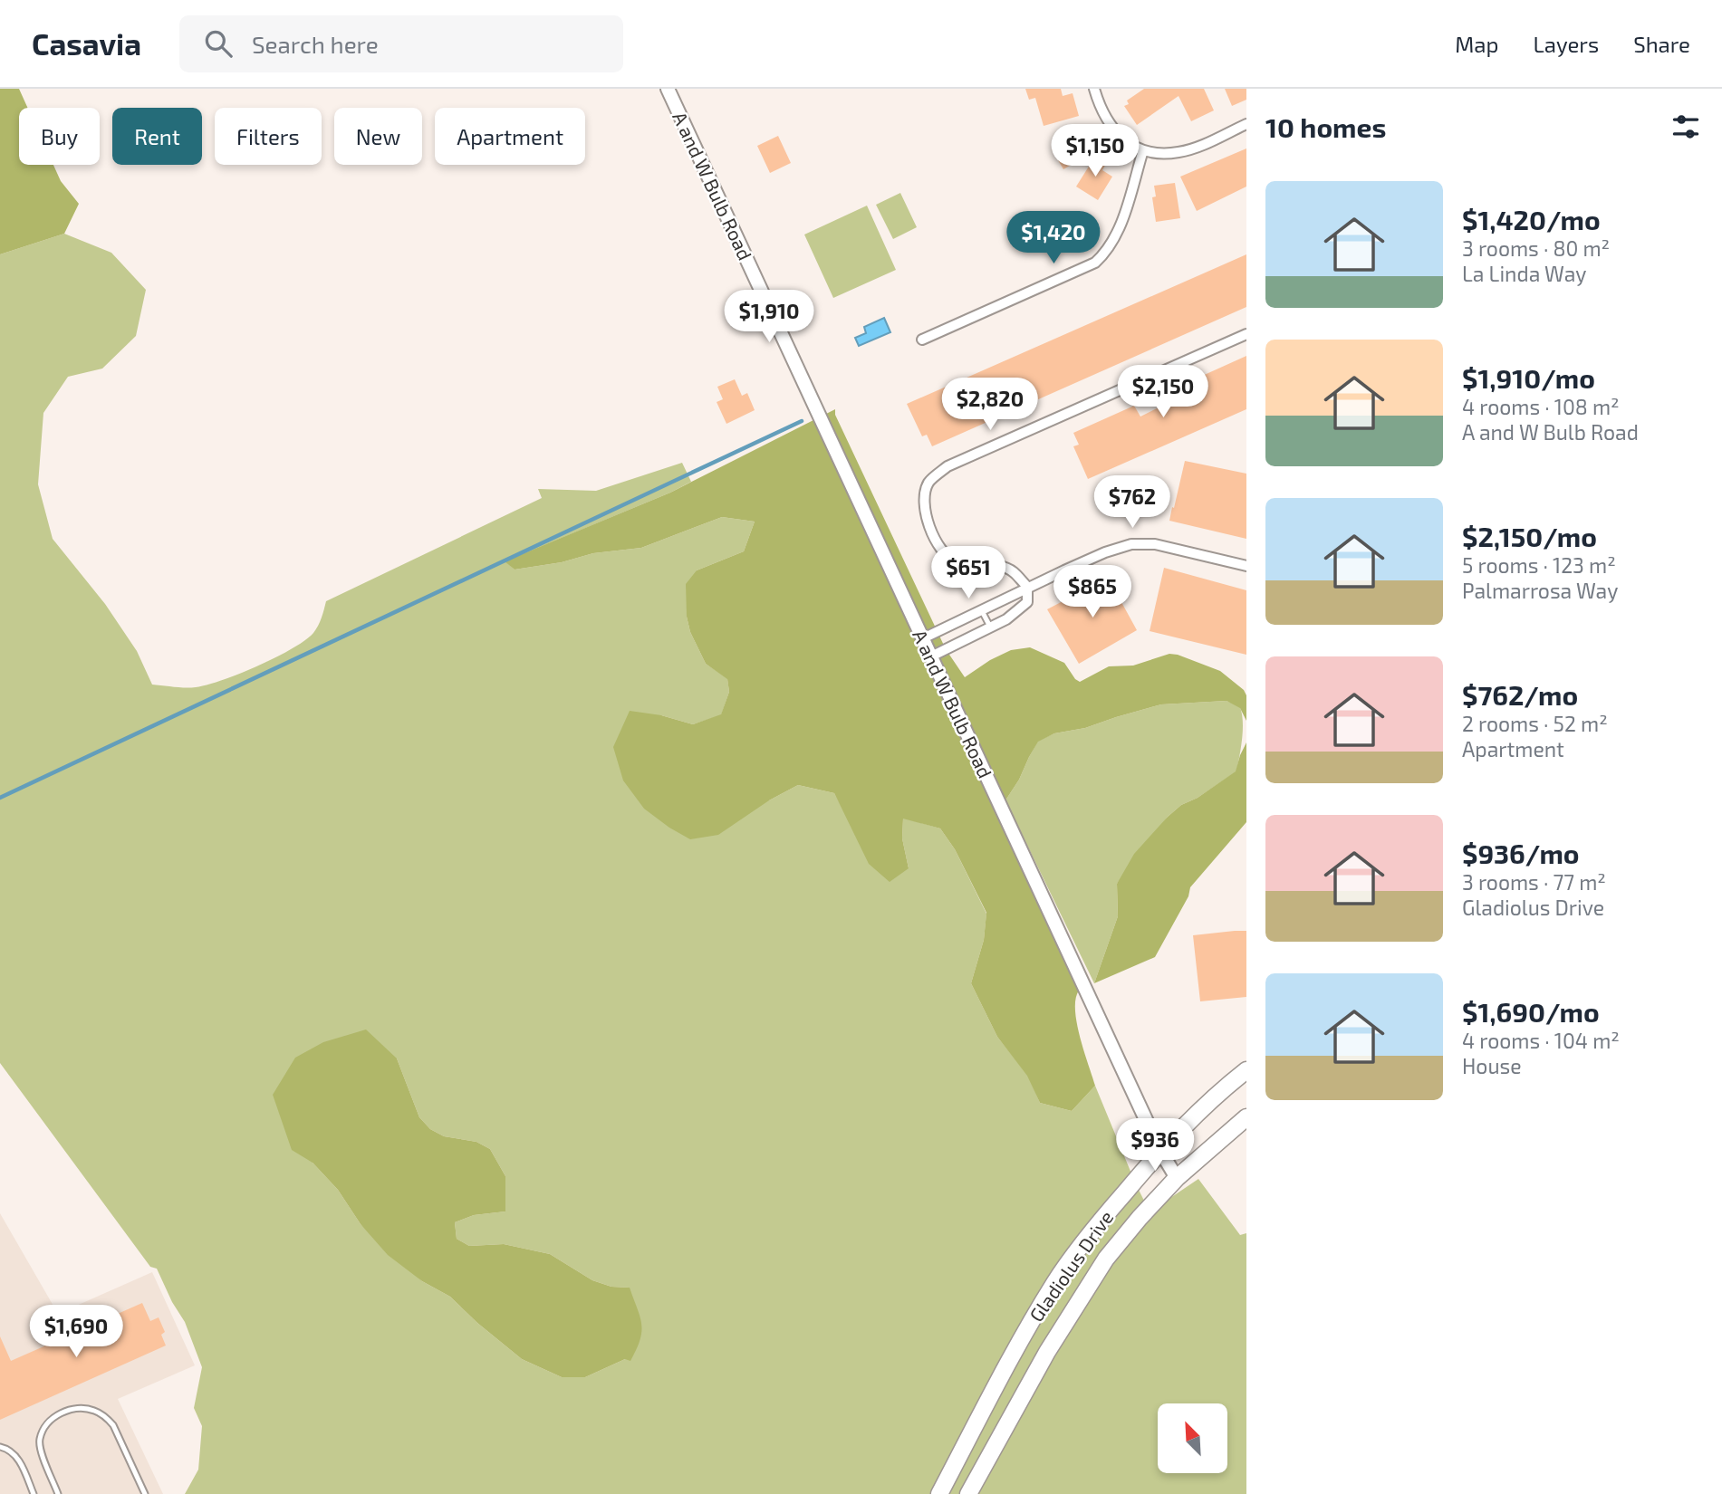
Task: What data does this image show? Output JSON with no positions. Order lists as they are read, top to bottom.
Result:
{
  "streets": {
    "main road": ["Gladiolus Drive"],
    "street": ["A and W Bulb Road"]
  },
  "crossings": [
    ["A and W Bulb Road", "Gladiolus Drive"]
  ],
  "north": "top left",
  "page": {
    "header": "Casavia",
    "search": "Search here",
    "nav": ["Map", "Layers", "Share"],
    "heading": "10 homes",
    "chip": [
      "Buy",
      "Rent",
      "Filters",
      "New",
      "Apartment"
    ],
    "price": [
      "$1,150",
      "$1,420",
      "$1,910",
      "$2,150",
      "$2,820",
      "$762",
      "$651",
      "$865",
      "$936",
      "$1,690"
    ],
    "list": [
      {
        "name": "$1,420/mo",
        "note": "3 rooms · 80 m² · La Linda Way"
      },
      {
        "name": "$1,910/mo",
        "note": "4 rooms · 108 m² · A and W Bulb Road"
      },
      {
        "name": "$2,150/mo",
        "note": "5 rooms · 123 m² · Palmarrosa Way"
      },
      {
        "name": "$762/mo",
        "note": "2 rooms · 52 m² · Apartment"
      },
      {
        "name": "$936/mo",
        "note": "3 rooms · 77 m² · Gladiolus Drive"
      },
      {
        "name": "$1,690/mo",
        "note": "4 rooms · 104 m² · House"
      }
    ]
  }
}
